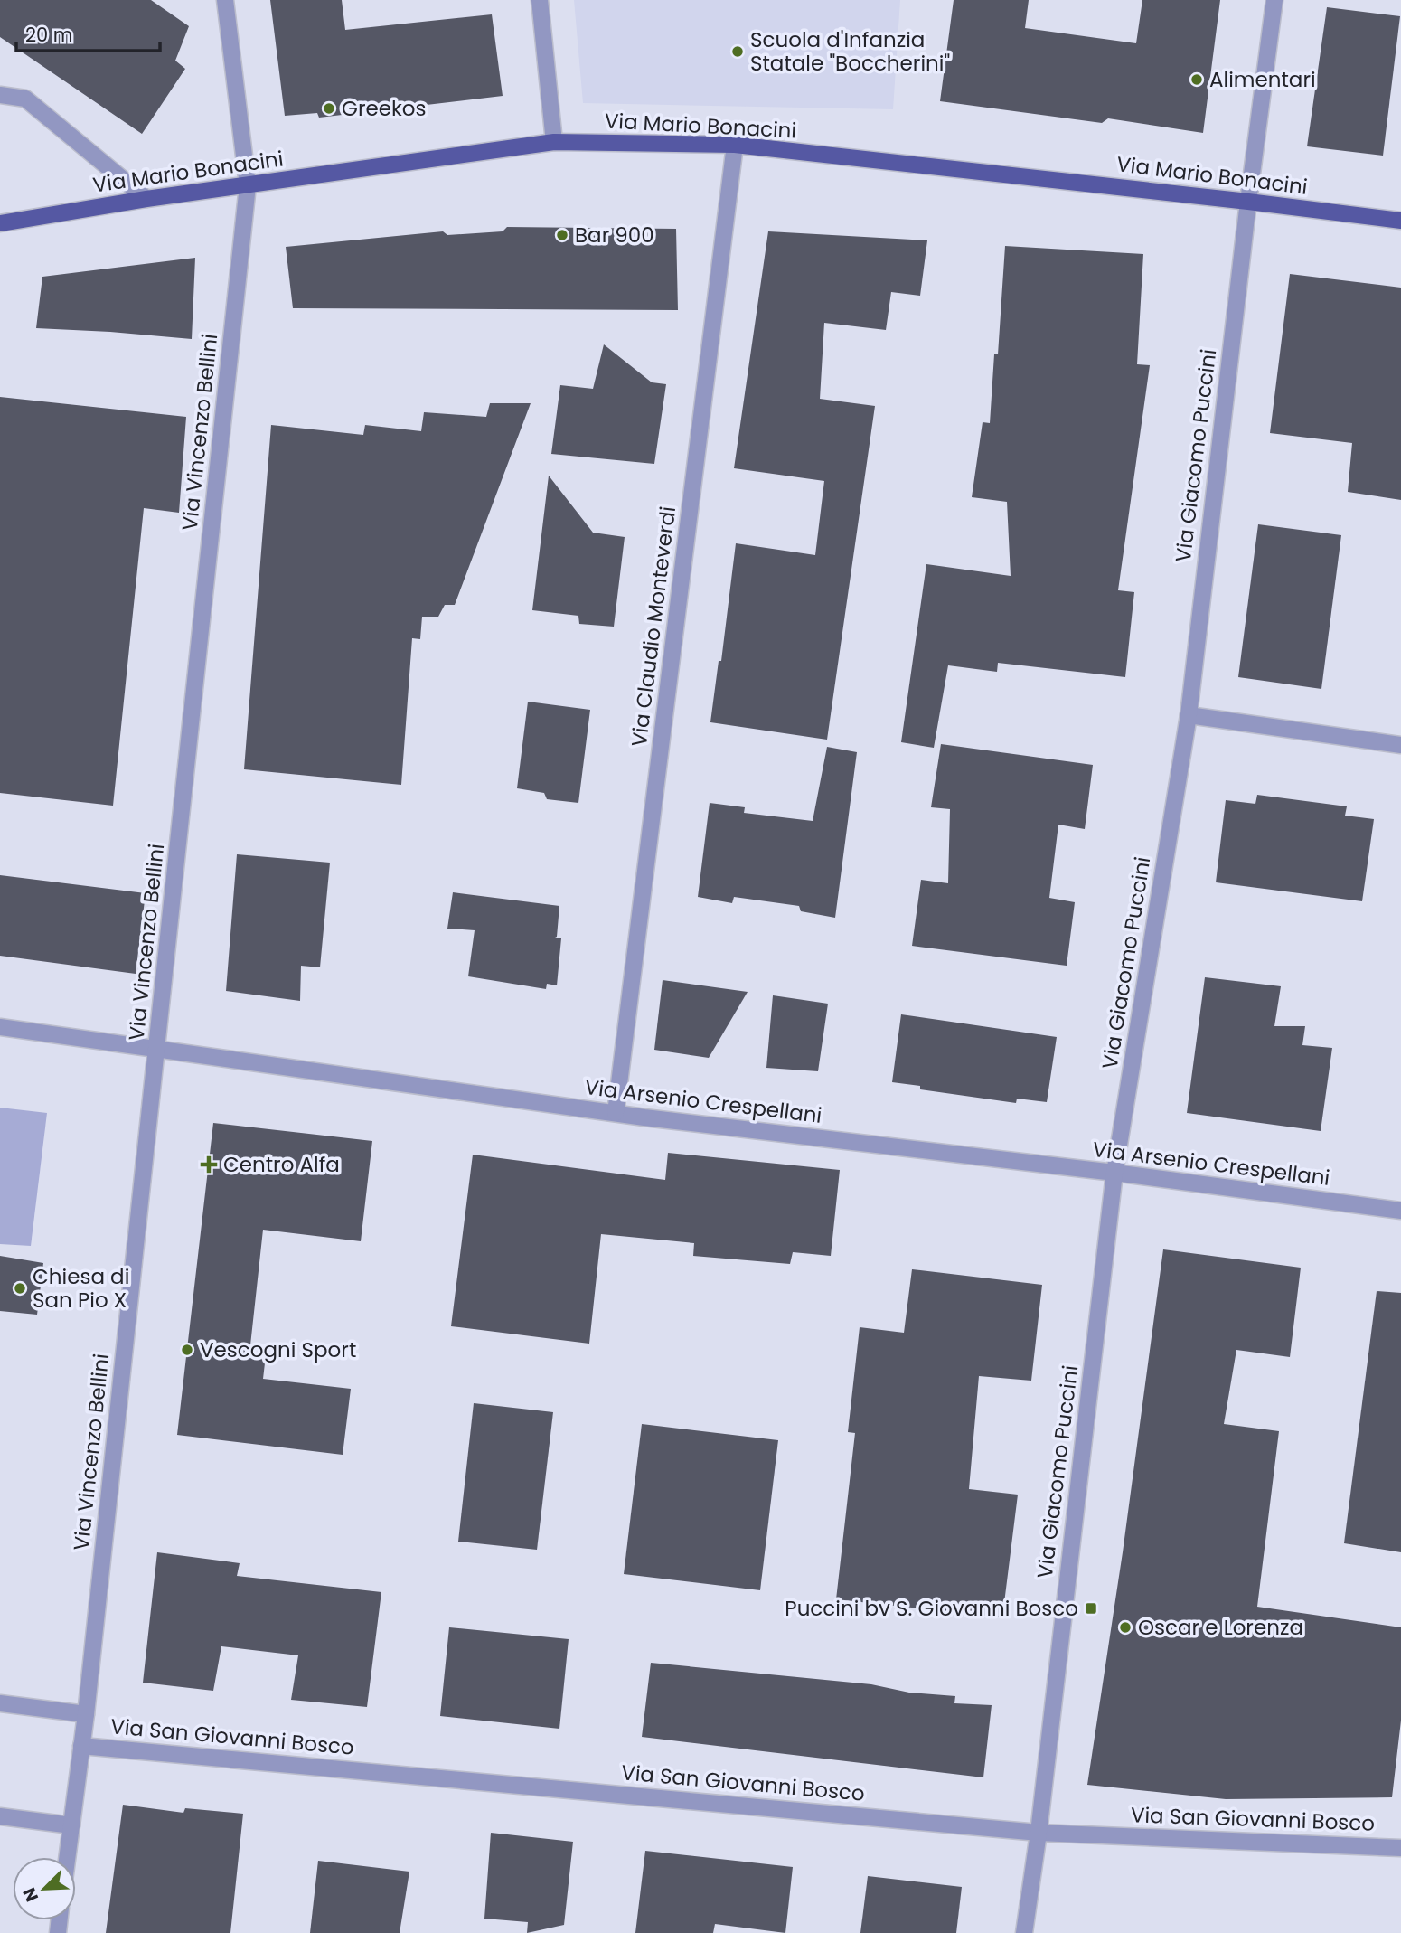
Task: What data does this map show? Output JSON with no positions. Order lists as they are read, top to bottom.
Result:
{
  "streets": {
    "main road": ["Via Mario Bonacini"],
    "street": [
      "Via Vincenzo Bellini",
      "Via Giacomo Puccini",
      "Via Claudio Monteverdi",
      "Via Arsenio Crespellani",
      "Via San Giovanni Bosco"
    ]
  },
  "crossings": [
    ["Via Mario Bonacini", "Via Vincenzo Bellini"],
    ["Via Mario Bonacini", "Via Giacomo Puccini"],
    ["Via Mario Bonacini", "Via Claudio Monteverdi"],
    ["Via Vincenzo Bellini", "Via Arsenio Crespellani"],
    ["Via Vincenzo Bellini", "Via San Giovanni Bosco"],
    ["Via Giacomo Puccini", "Via Arsenio Crespellani"],
    ["Via Giacomo Puccini", "Via San Giovanni Bosco"],
    ["Via Claudio Monteverdi", "Via Arsenio Crespellani"]
  ],
  "places": {
    "other": [
      "Scuola d'Infanzia Statale \"Boccherini\"",
      "Alimentari",
      "Greekos",
      "Bar 900",
      "Chiesa di San Pio X",
      "Vescogni Sport",
      "Oscar e Lorenza"
    ],
    "health": ["Centro Alfa"],
    "transit": ["Puccini bv S. Giovanni Bosco"]
  },
  "scale_bar": "20 m",
  "north": "bottom left"
}
